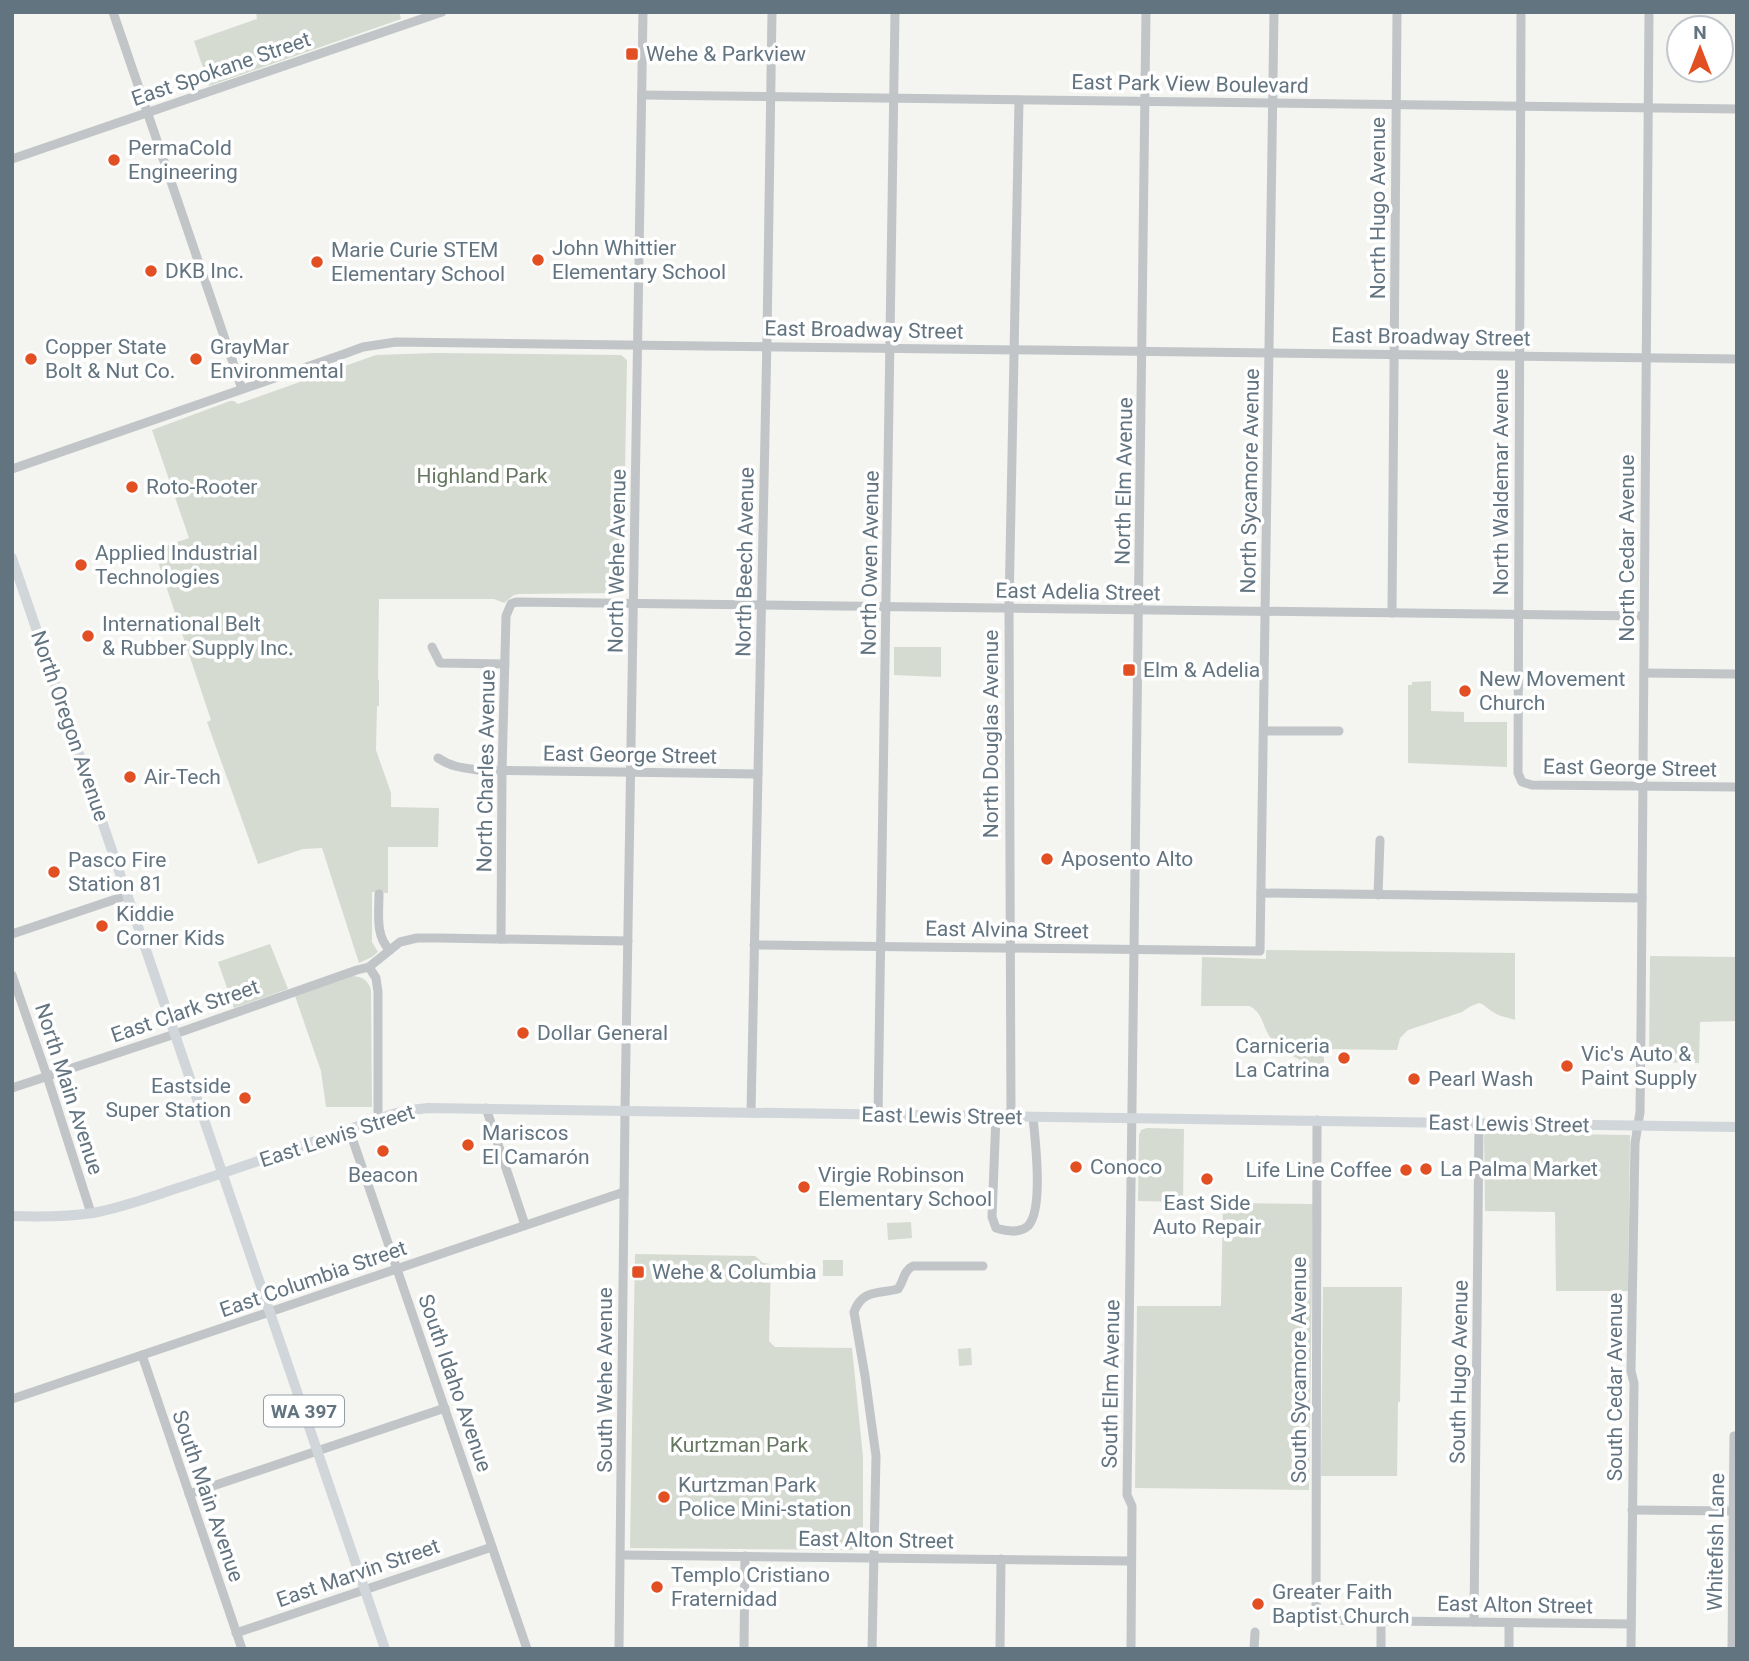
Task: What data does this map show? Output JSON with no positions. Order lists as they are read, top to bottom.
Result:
{
  "streets": {
    "main road": ["North Oregon Avenue", "East Lewis Street", "WA 397"],
    "street": [
      "East Spokane Street",
      "East Park View Boulevard",
      "North Hugo Avenue",
      "East Broadway Street",
      "North Elm Avenue",
      "North Sycamore Avenue",
      "North Waldemar Avenue",
      "North Cedar Avenue",
      "North Wehe Avenue",
      "North Beech Avenue",
      "North Owen Avenue",
      "East Adelia Street",
      "North Douglas Avenue",
      "East George Street",
      "North Charles Avenue",
      "East Alvina Street",
      "East Clark Street",
      "North Main Avenue",
      "East Columbia Street",
      "South Sycamore Avenue",
      "South Hugo Avenue",
      "South Wehe Avenue",
      "South Idaho Avenue",
      "South Elm Avenue",
      "South Cedar Avenue",
      "South Main Avenue",
      "East Alton Street",
      "Whitefish Lane",
      "East Marvin Street"
    ]
  },
  "crossings": [
    ["East Park View Boulevard", "North Hugo Avenue"],
    ["East Park View Boulevard", "North Elm Avenue"],
    ["East Park View Boulevard", "North Sycamore Avenue"],
    ["East Park View Boulevard", "North Waldemar Avenue"],
    ["East Park View Boulevard", "North Cedar Avenue"],
    ["East Park View Boulevard", "North Wehe Avenue"],
    ["East Park View Boulevard", "North Beech Avenue"],
    ["East Park View Boulevard", "North Owen Avenue"],
    ["East Park View Boulevard", "North Douglas Avenue"],
    ["North Hugo Avenue", "East Broadway Street"],
    ["North Hugo Avenue", "East Adelia Street"],
    ["East Broadway Street", "North Elm Avenue"],
    ["East Broadway Street", "North Sycamore Avenue"],
    ["East Broadway Street", "North Waldemar Avenue"],
    ["East Broadway Street", "North Cedar Avenue"],
    ["East Broadway Street", "North Wehe Avenue"],
    ["East Broadway Street", "North Beech Avenue"],
    ["East Broadway Street", "North Owen Avenue"],
    ["East Broadway Street", "North Douglas Avenue"],
    ["North Elm Avenue", "East Adelia Street"],
    ["North Elm Avenue", "East Alvina Street"],
    ["North Elm Avenue", "East Lewis Street"],
    ["North Elm Avenue", "South Elm Avenue"],
    ["North Sycamore Avenue", "East Adelia Street"],
    ["North Sycamore Avenue", "East Alvina Street"],
    ["North Waldemar Avenue", "East Adelia Street"],
    ["North Waldemar Avenue", "East George Street"],
    ["North Cedar Avenue", "East Adelia Street"],
    ["North Cedar Avenue", "East George Street"],
    ["North Cedar Avenue", "East Lewis Street"],
    ["North Cedar Avenue", "South Cedar Avenue"],
    ["North Wehe Avenue", "East Adelia Street"],
    ["North Wehe Avenue", "East George Street"],
    ["North Wehe Avenue", "East Lewis Street"],
    ["North Wehe Avenue", "South Wehe Avenue"],
    ["North Beech Avenue", "East Adelia Street"],
    ["North Beech Avenue", "East George Street"],
    ["North Beech Avenue", "East Alvina Street"],
    ["North Beech Avenue", "East Lewis Street"],
    ["North Owen Avenue", "East Adelia Street"],
    ["North Owen Avenue", "East Alvina Street"],
    ["North Owen Avenue", "East Lewis Street"],
    ["East Adelia Street", "North Douglas Avenue"],
    ["East Adelia Street", "North Charles Avenue"],
    ["North Oregon Avenue", "East Clark Street"],
    ["North Oregon Avenue", "East Lewis Street"],
    ["North Oregon Avenue", "WA 397"],
    ["North Douglas Avenue", "East Alvina Street"],
    ["North Douglas Avenue", "East Lewis Street"],
    ["East George Street", "North Charles Avenue"],
    ["East Clark Street", "North Main Avenue"],
    ["North Main Avenue", "East Lewis Street"],
    ["East Lewis Street", "South Sycamore Avenue"],
    ["East Lewis Street", "South Hugo Avenue"],
    ["East Lewis Street", "South Wehe Avenue"],
    ["East Lewis Street", "South Idaho Avenue"],
    ["East Lewis Street", "South Elm Avenue"],
    ["East Lewis Street", "South Cedar Avenue"],
    ["East Lewis Street", "WA 397"],
    ["East Columbia Street", "South Wehe Avenue"],
    ["East Columbia Street", "South Idaho Avenue"],
    ["East Columbia Street", "WA 397"],
    ["East Columbia Street", "South Main Avenue"],
    ["South Sycamore Avenue", "East Alton Street"],
    ["South Hugo Avenue", "East Alton Street"],
    ["South Wehe Avenue", "East Alton Street"],
    ["South Idaho Avenue", "East Marvin Street"],
    ["South Elm Avenue", "East Alton Street"],
    ["South Cedar Avenue", "East Alton Street"],
    ["WA 397", "East Marvin Street"],
    ["South Main Avenue", "East Marvin Street"]
  ],
  "parks": ["Highland Park", "Kurtzman Park"],
  "places": {
    "transit": ["Wehe & Parkview", "Elm & Adelia", "Wehe & Columbia"],
    "other": [
      "PermaCold Engineering",
      "John Whittier Elementary School",
      "Marie Curie STEM Elementary School",
      "DKB Inc.",
      "Copper State Bolt & Nut Co.",
      "GrayMar Environmental",
      "Roto-Rooter",
      "Applied Industrial Technologies",
      "International Belt & Rubber Supply Inc.",
      "New Movement Church",
      "Air-Tech",
      "Aposento Alto",
      "Pasco Fire Station 81",
      "Kiddie Corner Kids",
      "Dollar General",
      "Carniceria La Catrina",
      "Vic's Auto & Paint Supply",
      "Pearl Wash",
      "Eastside Super Station",
      "Mariscos El Camarón",
      "Beacon",
      "Conoco",
      "La Palma Market",
      "Life Line Coffee",
      "East Side Auto Repair",
      "Virgie Robinson Elementary School",
      "Kurtzman Park Police Mini-station",
      "Templo Cristiano Fraternidad",
      "Greater Faith Baptist Church"
    ]
  },
  "north": "top"
}
